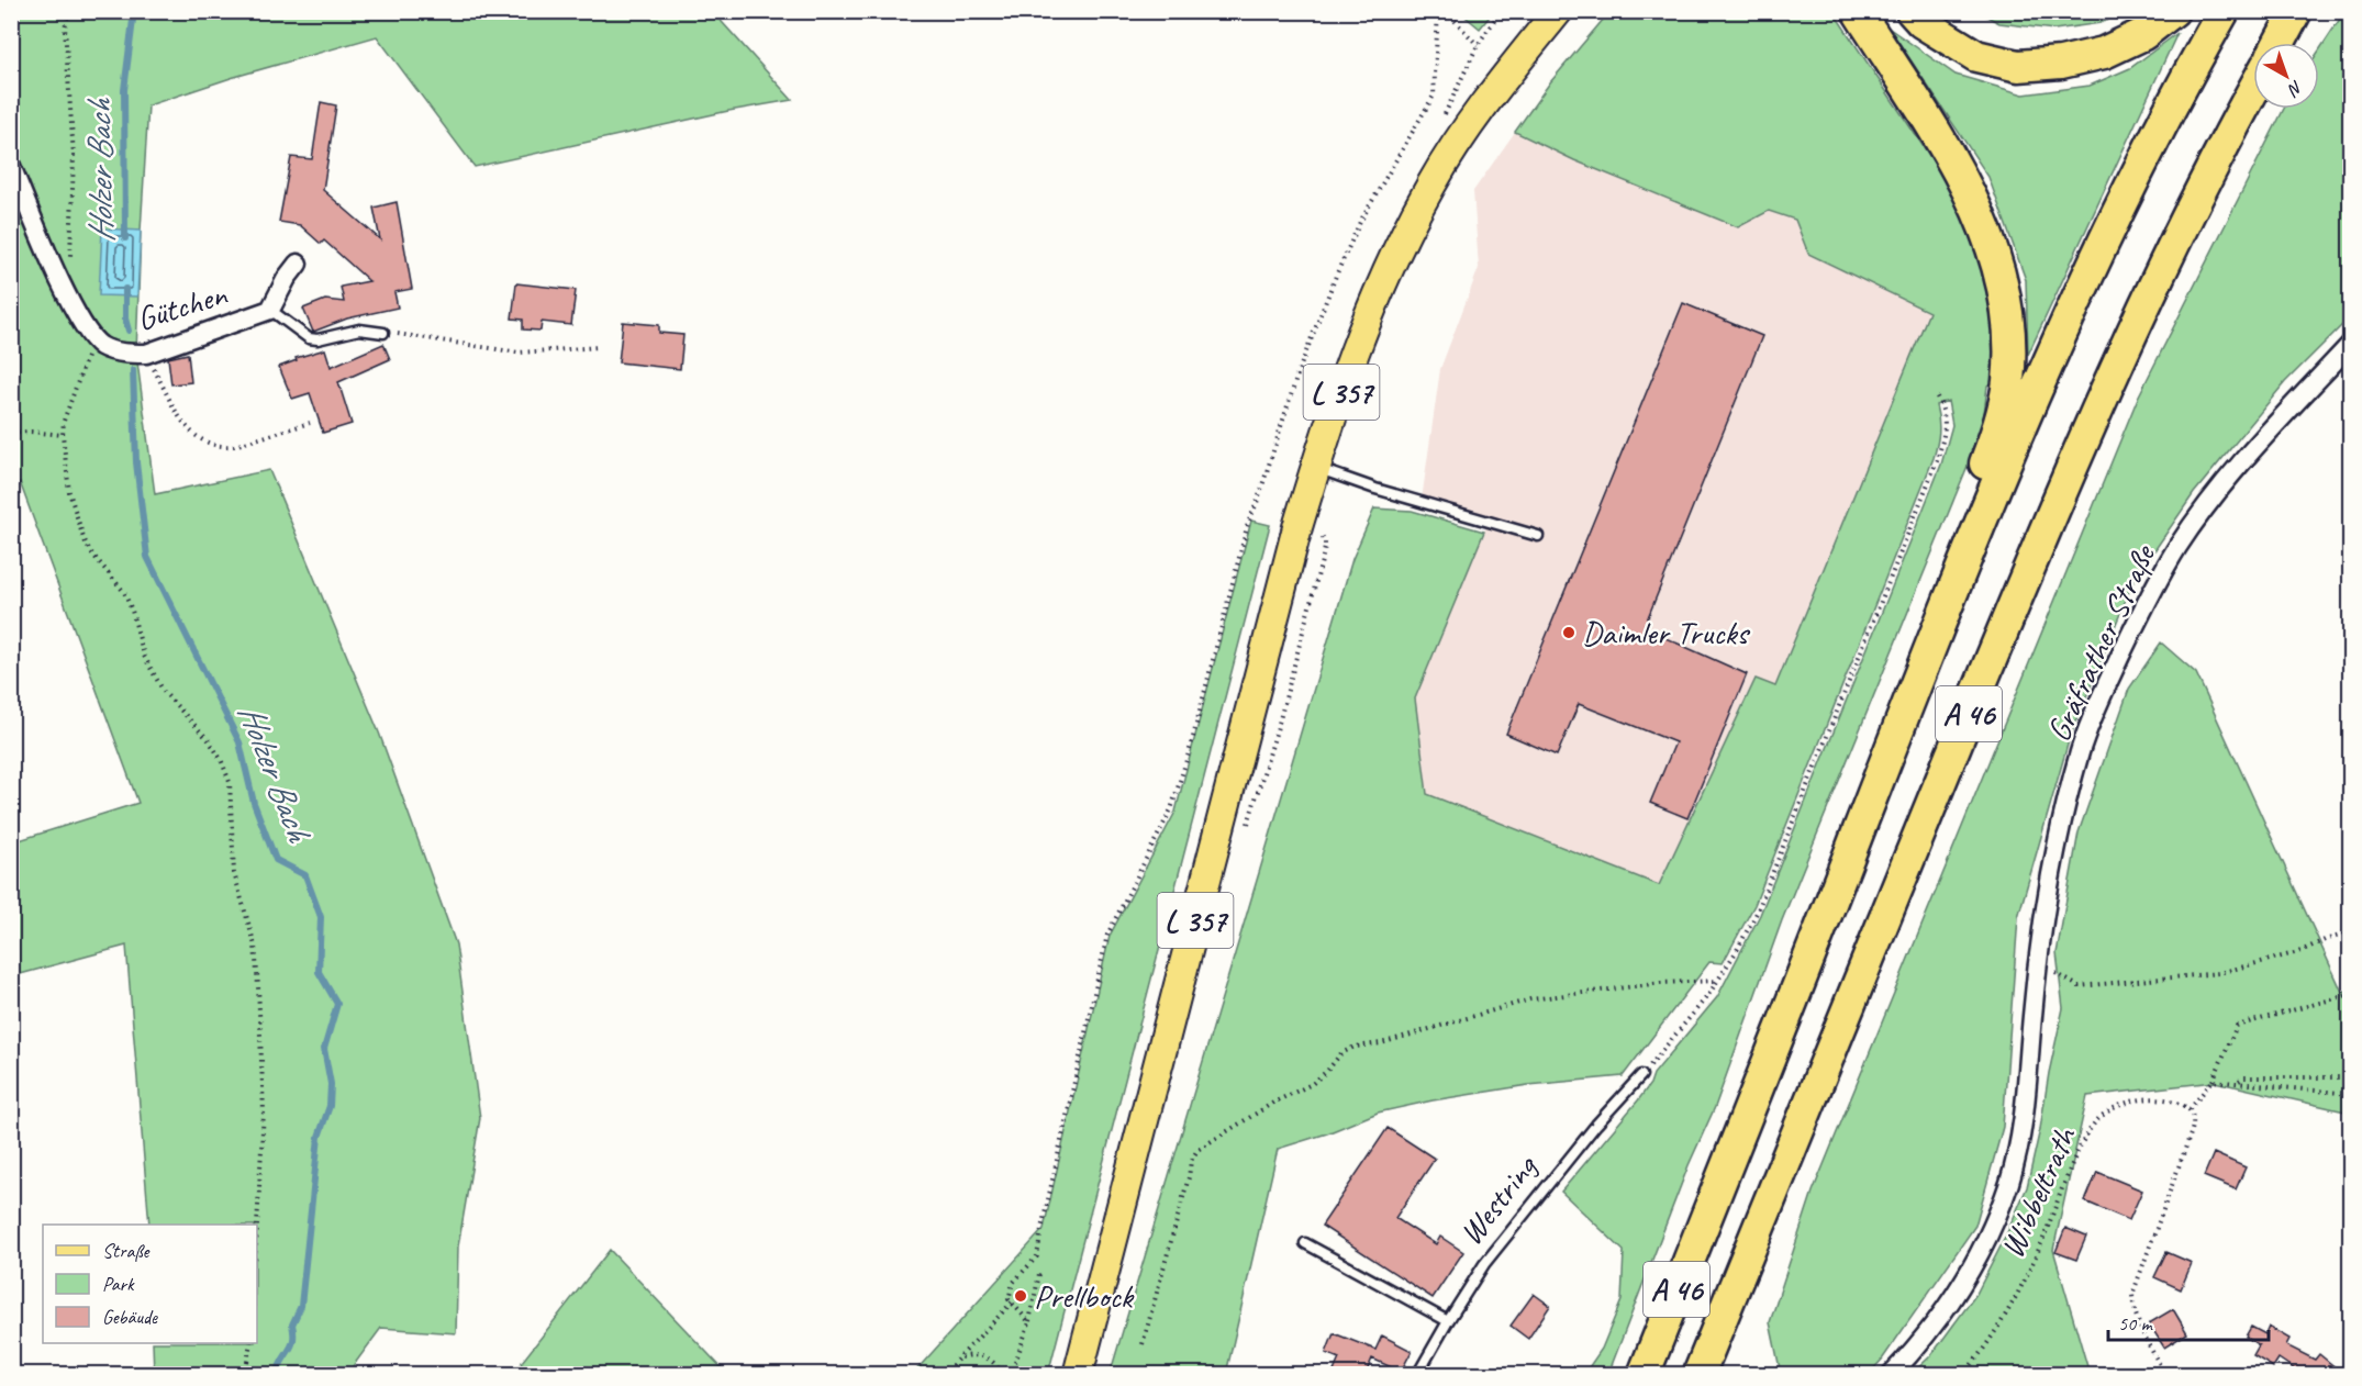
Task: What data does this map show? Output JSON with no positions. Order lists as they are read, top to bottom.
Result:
{
  "streets": {
    "highway": ["A 46"],
    "main road": ["L 357"],
    "street": ["Gütchen", "Gräfrather Straße"],
    "lane": ["Westring"],
    "path": ["Wibbeltrath"]
  },
  "water": ["Holzer Bach"],
  "places": ["Daimler Trucks", "Prellbock"],
  "legend": ["Straße", "Park", "Gebäude"],
  "scale_bar": "50 m",
  "north": "bottom right"
}
